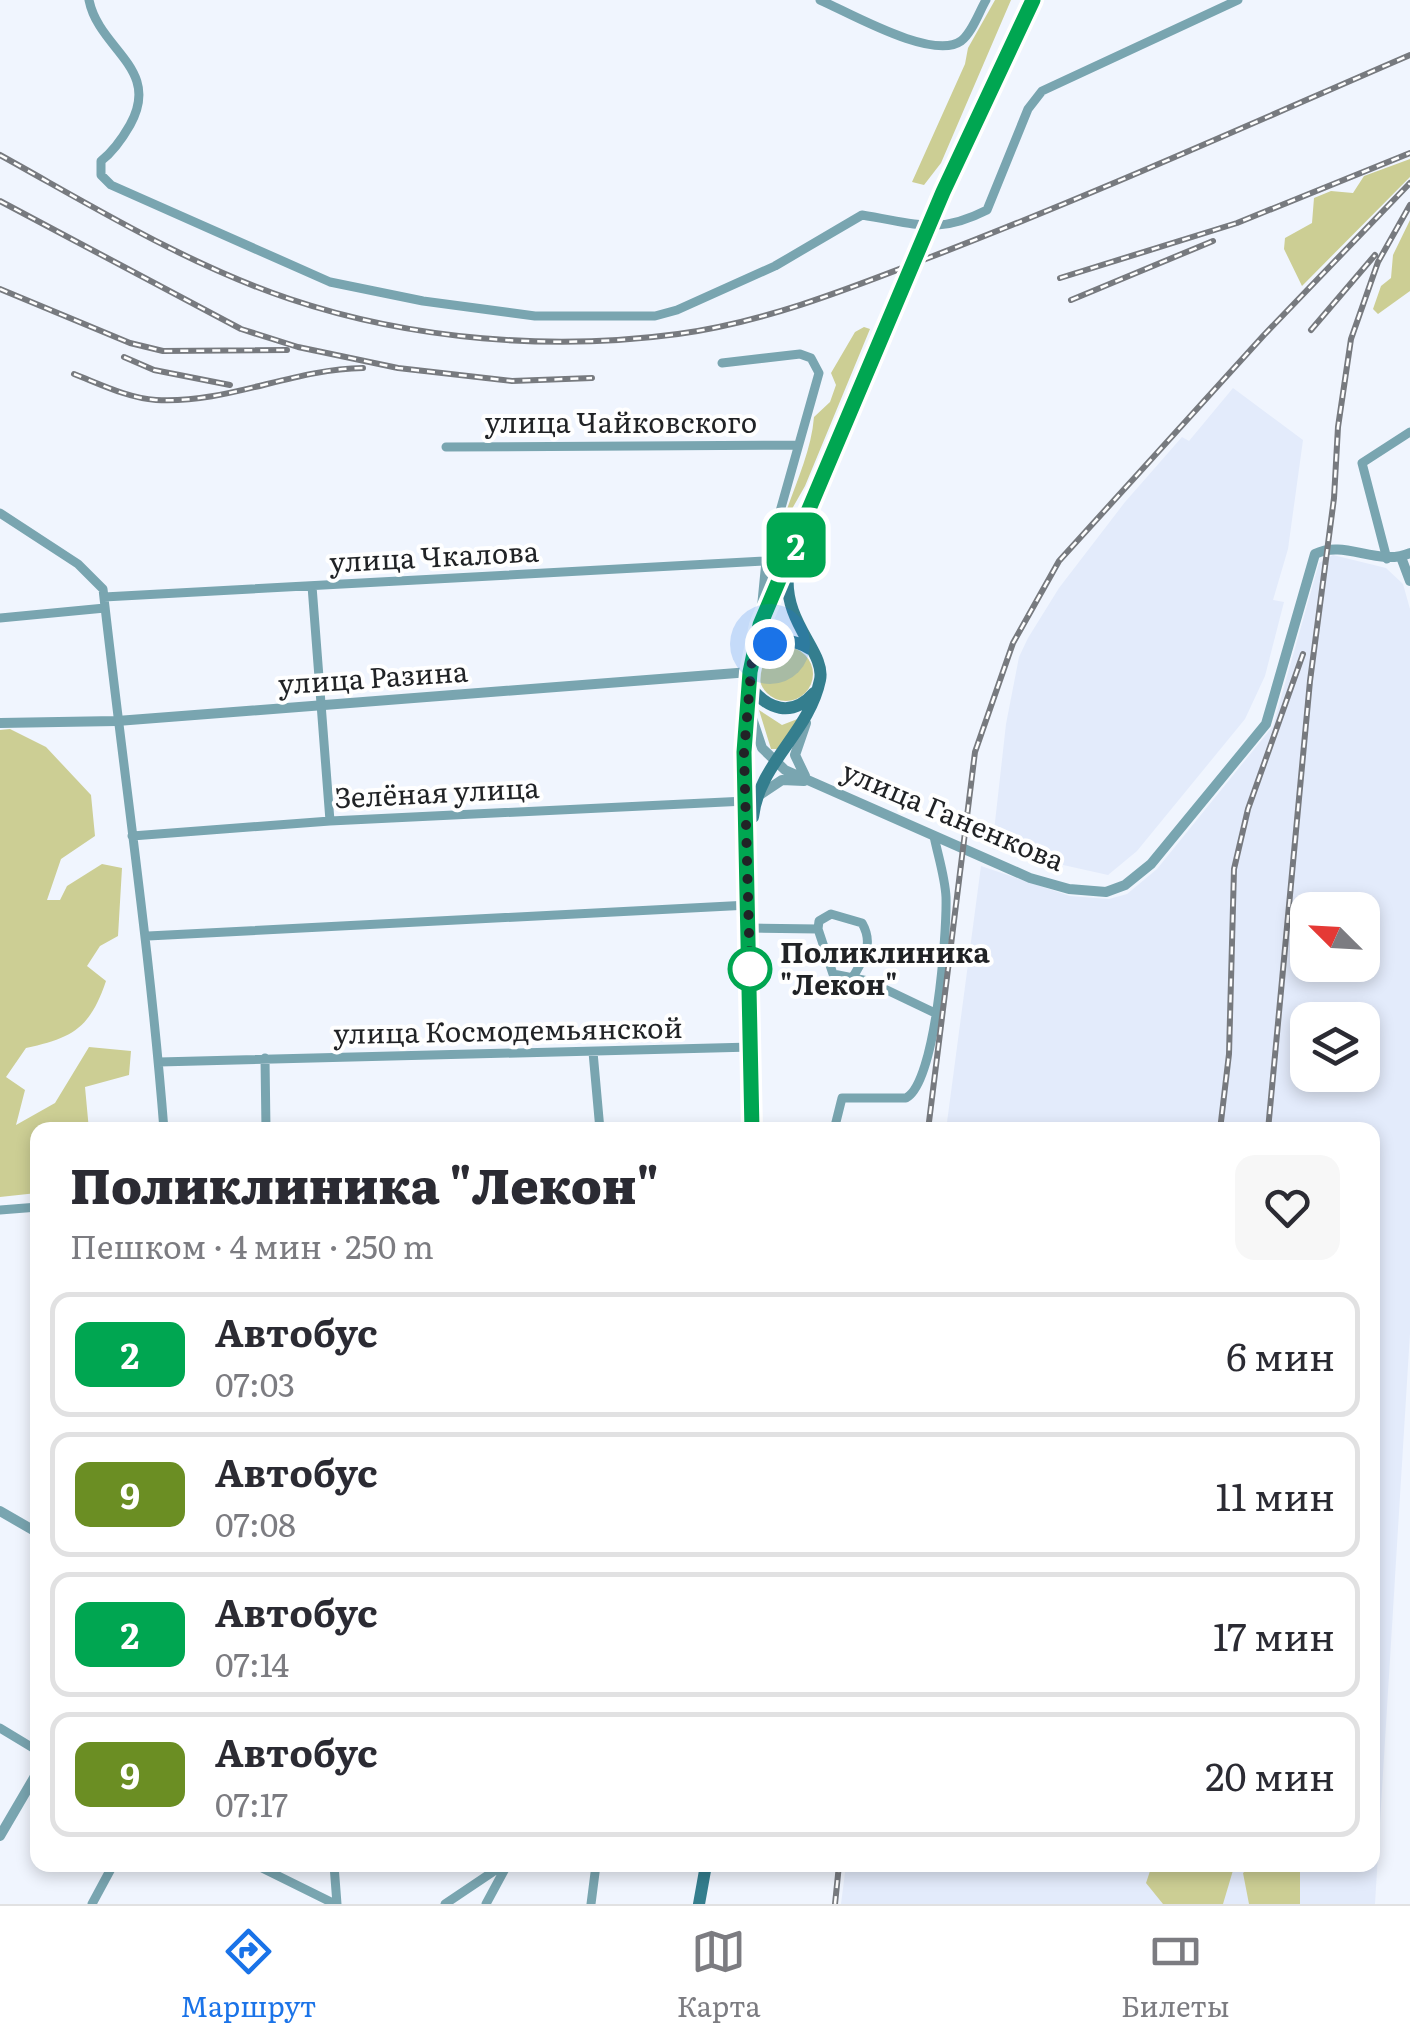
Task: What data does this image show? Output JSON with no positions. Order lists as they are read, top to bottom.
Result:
{
  "streets": {
    "street": [
      "улица Чайковского",
      "улица Чкалова",
      "улица Разина",
      "Зелёная улица",
      "улица Ганенкова",
      "улица Космодемьянской"
    ]
  },
  "places": ["Поликлиника \"Лекон\""],
  "lines": ["bus line 2"],
  "north": "top left",
  "page": {
    "on_map": "2",
    "heading": ["Поликлиника \"Лекон\"", "Пешком · 4 мин · 250 m"],
    "list": [
      {
        "mark": "2",
        "name": "Автобус",
        "note": "07:03",
        "value": "6 мин"
      },
      {
        "mark": "9",
        "name": "Автобус",
        "note": "07:08",
        "value": "11 мин"
      },
      {
        "mark": "2",
        "name": "Автобус",
        "note": "07:14",
        "value": "17 мин"
      },
      {
        "mark": "9",
        "name": "Автобус",
        "note": "07:17",
        "value": "20 мин"
      }
    ],
    "tabs": ["Маршрут", "Карта", "Билеты"]
  }
}
